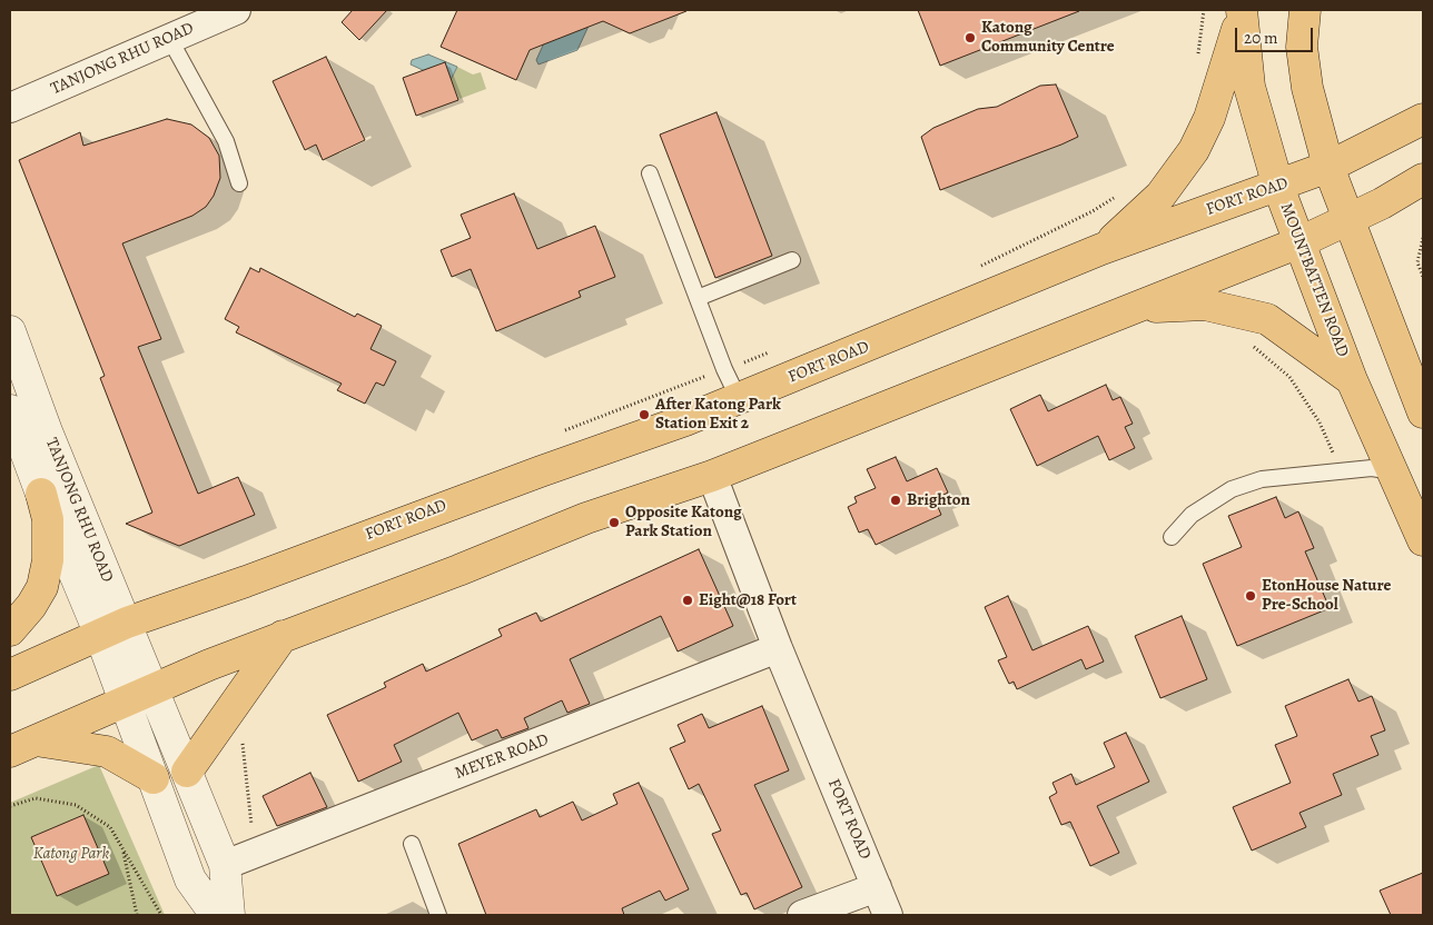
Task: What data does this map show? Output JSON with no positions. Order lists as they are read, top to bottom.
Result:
{
  "streets": {
    "main road": ["FORT ROAD", "MOUNTBATTEN ROAD"],
    "street": ["TANJONG RHU ROAD", "MEYER ROAD"]
  },
  "crossings": [
    ["TANJONG RHU ROAD", "FORT ROAD"],
    ["FORT ROAD", "MOUNTBATTEN ROAD"],
    ["FORT ROAD", "MEYER ROAD"]
  ],
  "parks": ["Katong Park"],
  "places": [
    "Katong Community Centre",
    "After Katong Park Station Exit 2",
    "Brighton",
    "Opposite Katong Park Station",
    "EtonHouse Nature Pre-School",
    "Eight@18 Fort"
  ],
  "scale_bar": "20 m"
}
